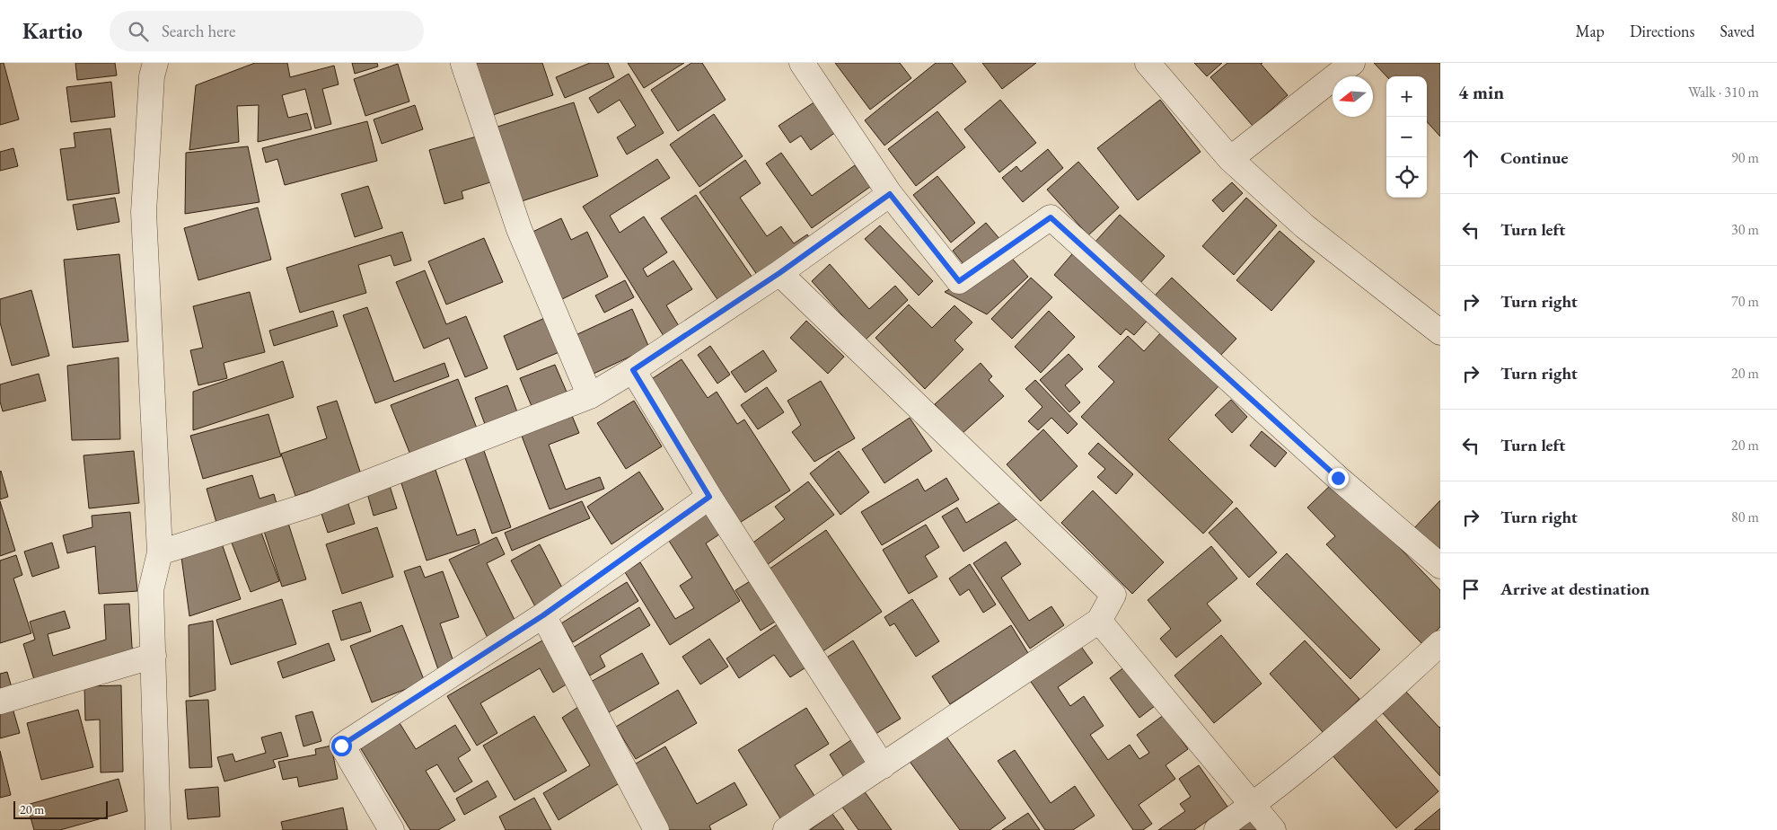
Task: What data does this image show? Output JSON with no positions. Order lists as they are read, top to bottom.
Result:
{
  "scale_bar": "20 m",
  "north": "left",
  "page": {
    "header": "Kartio",
    "search": "Search here",
    "nav": ["Map", "Directions", "Saved"],
    "heading": ["4 min", "Walk · 310 m"],
    "map_buttons": ["+", "−"],
    "list": [
      ["Continue", "90 m"],
      ["Turn left", "30 m"],
      ["Turn right", "70 m"],
      ["Turn right", "20 m"],
      ["Turn left", "20 m"],
      ["Turn right", "80 m"],
      "Arrive at destination"
    ],
    "scale": "20 m"
  }
}
